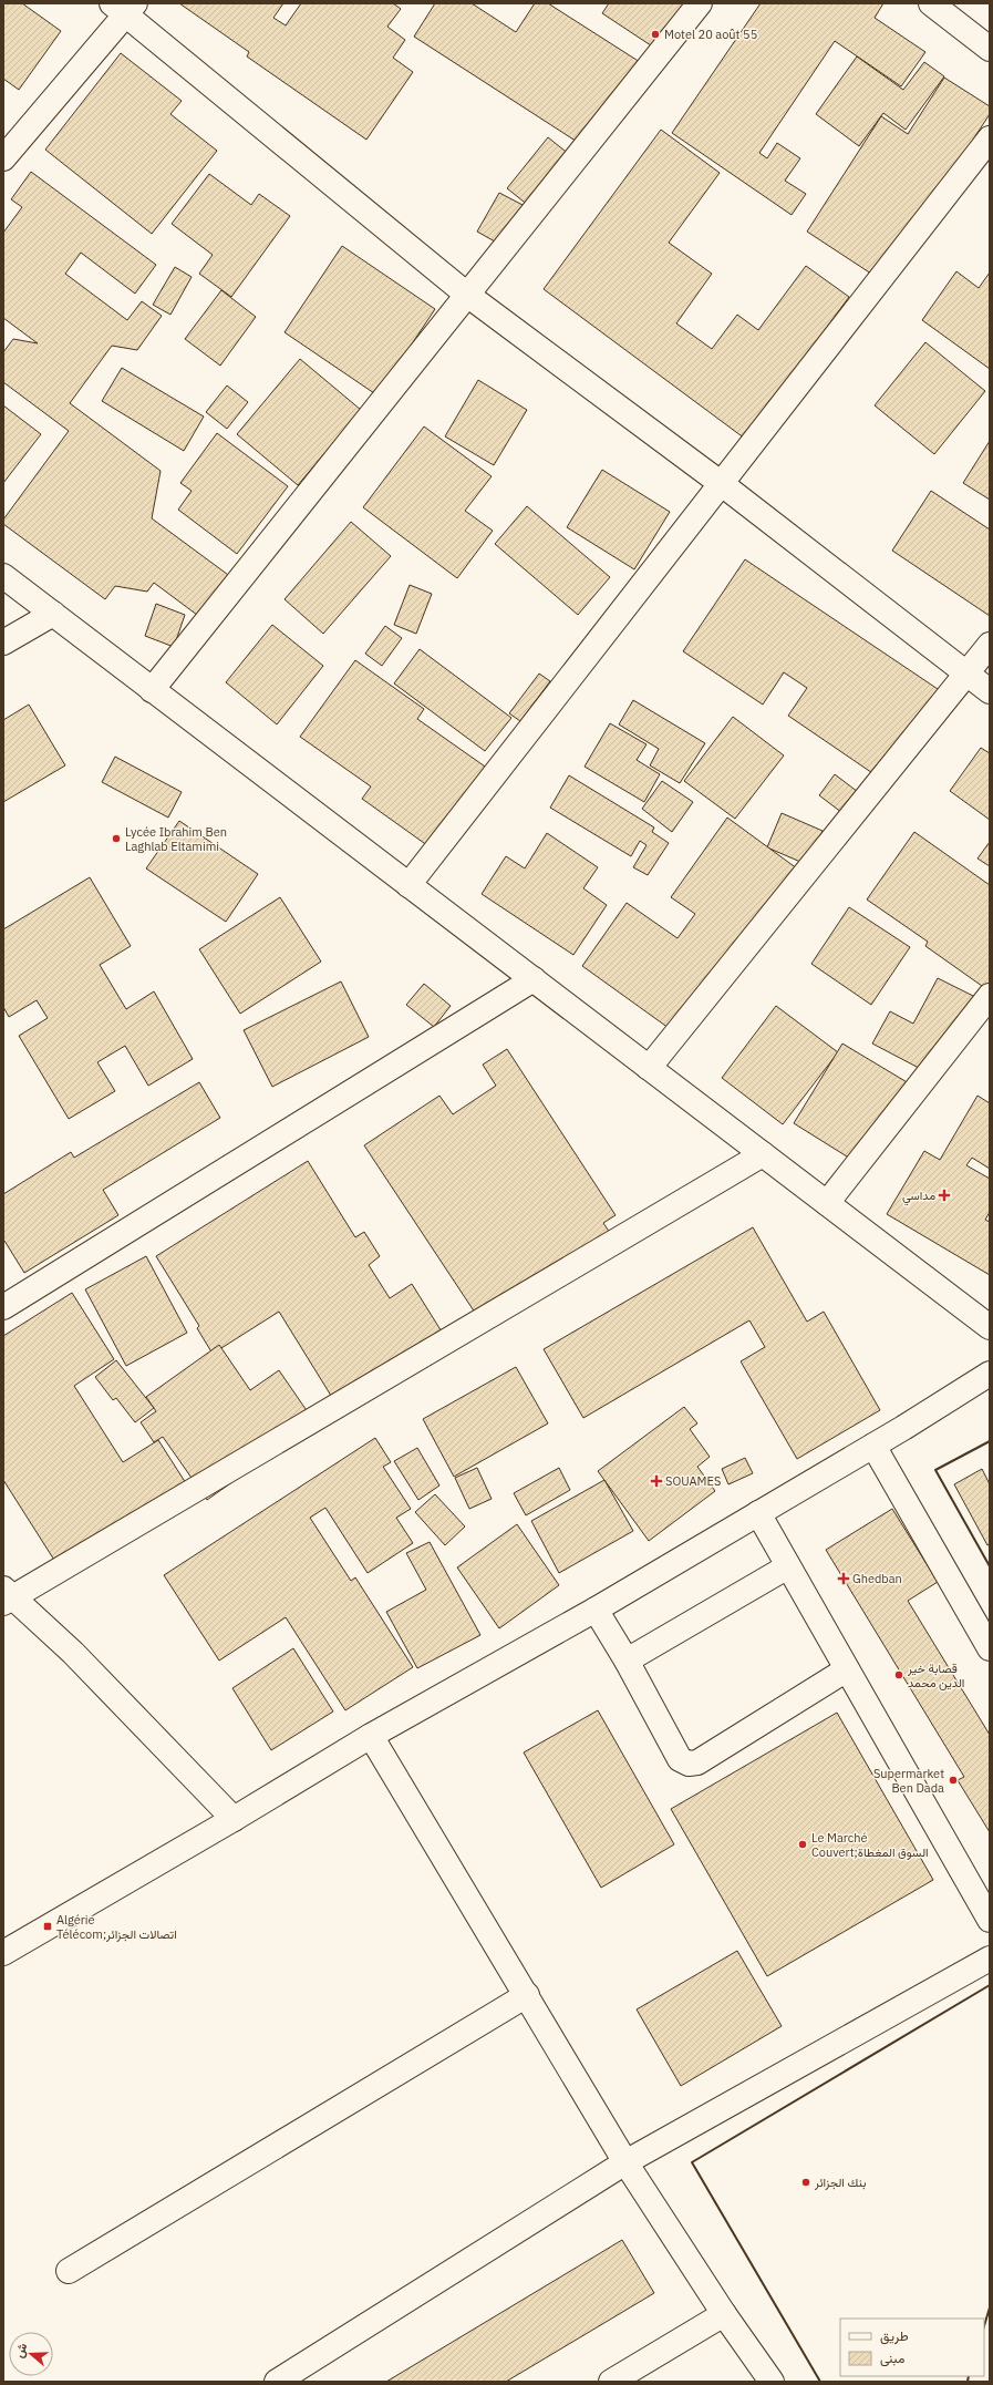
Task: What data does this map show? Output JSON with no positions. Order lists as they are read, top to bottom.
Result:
{
  "places": {
    "other": [
      "Motel 20 août 55",
      "Lycée Ibrahim Ben Laghlab Eltamimi",
      "قصابة خير الدين محمد",
      "Supermarket Ben Dada",
      "Le Marché Couvert;السوق المغطاة",
      "بنك الجزائر"
    ],
    "health": ["مداسي", "SOUAMES", "Ghedban"],
    "transit": ["Algérie Télécom;اتصالات الجزائر"]
  },
  "legend": ["طريق", "مبنى"],
  "north": "left"
}
